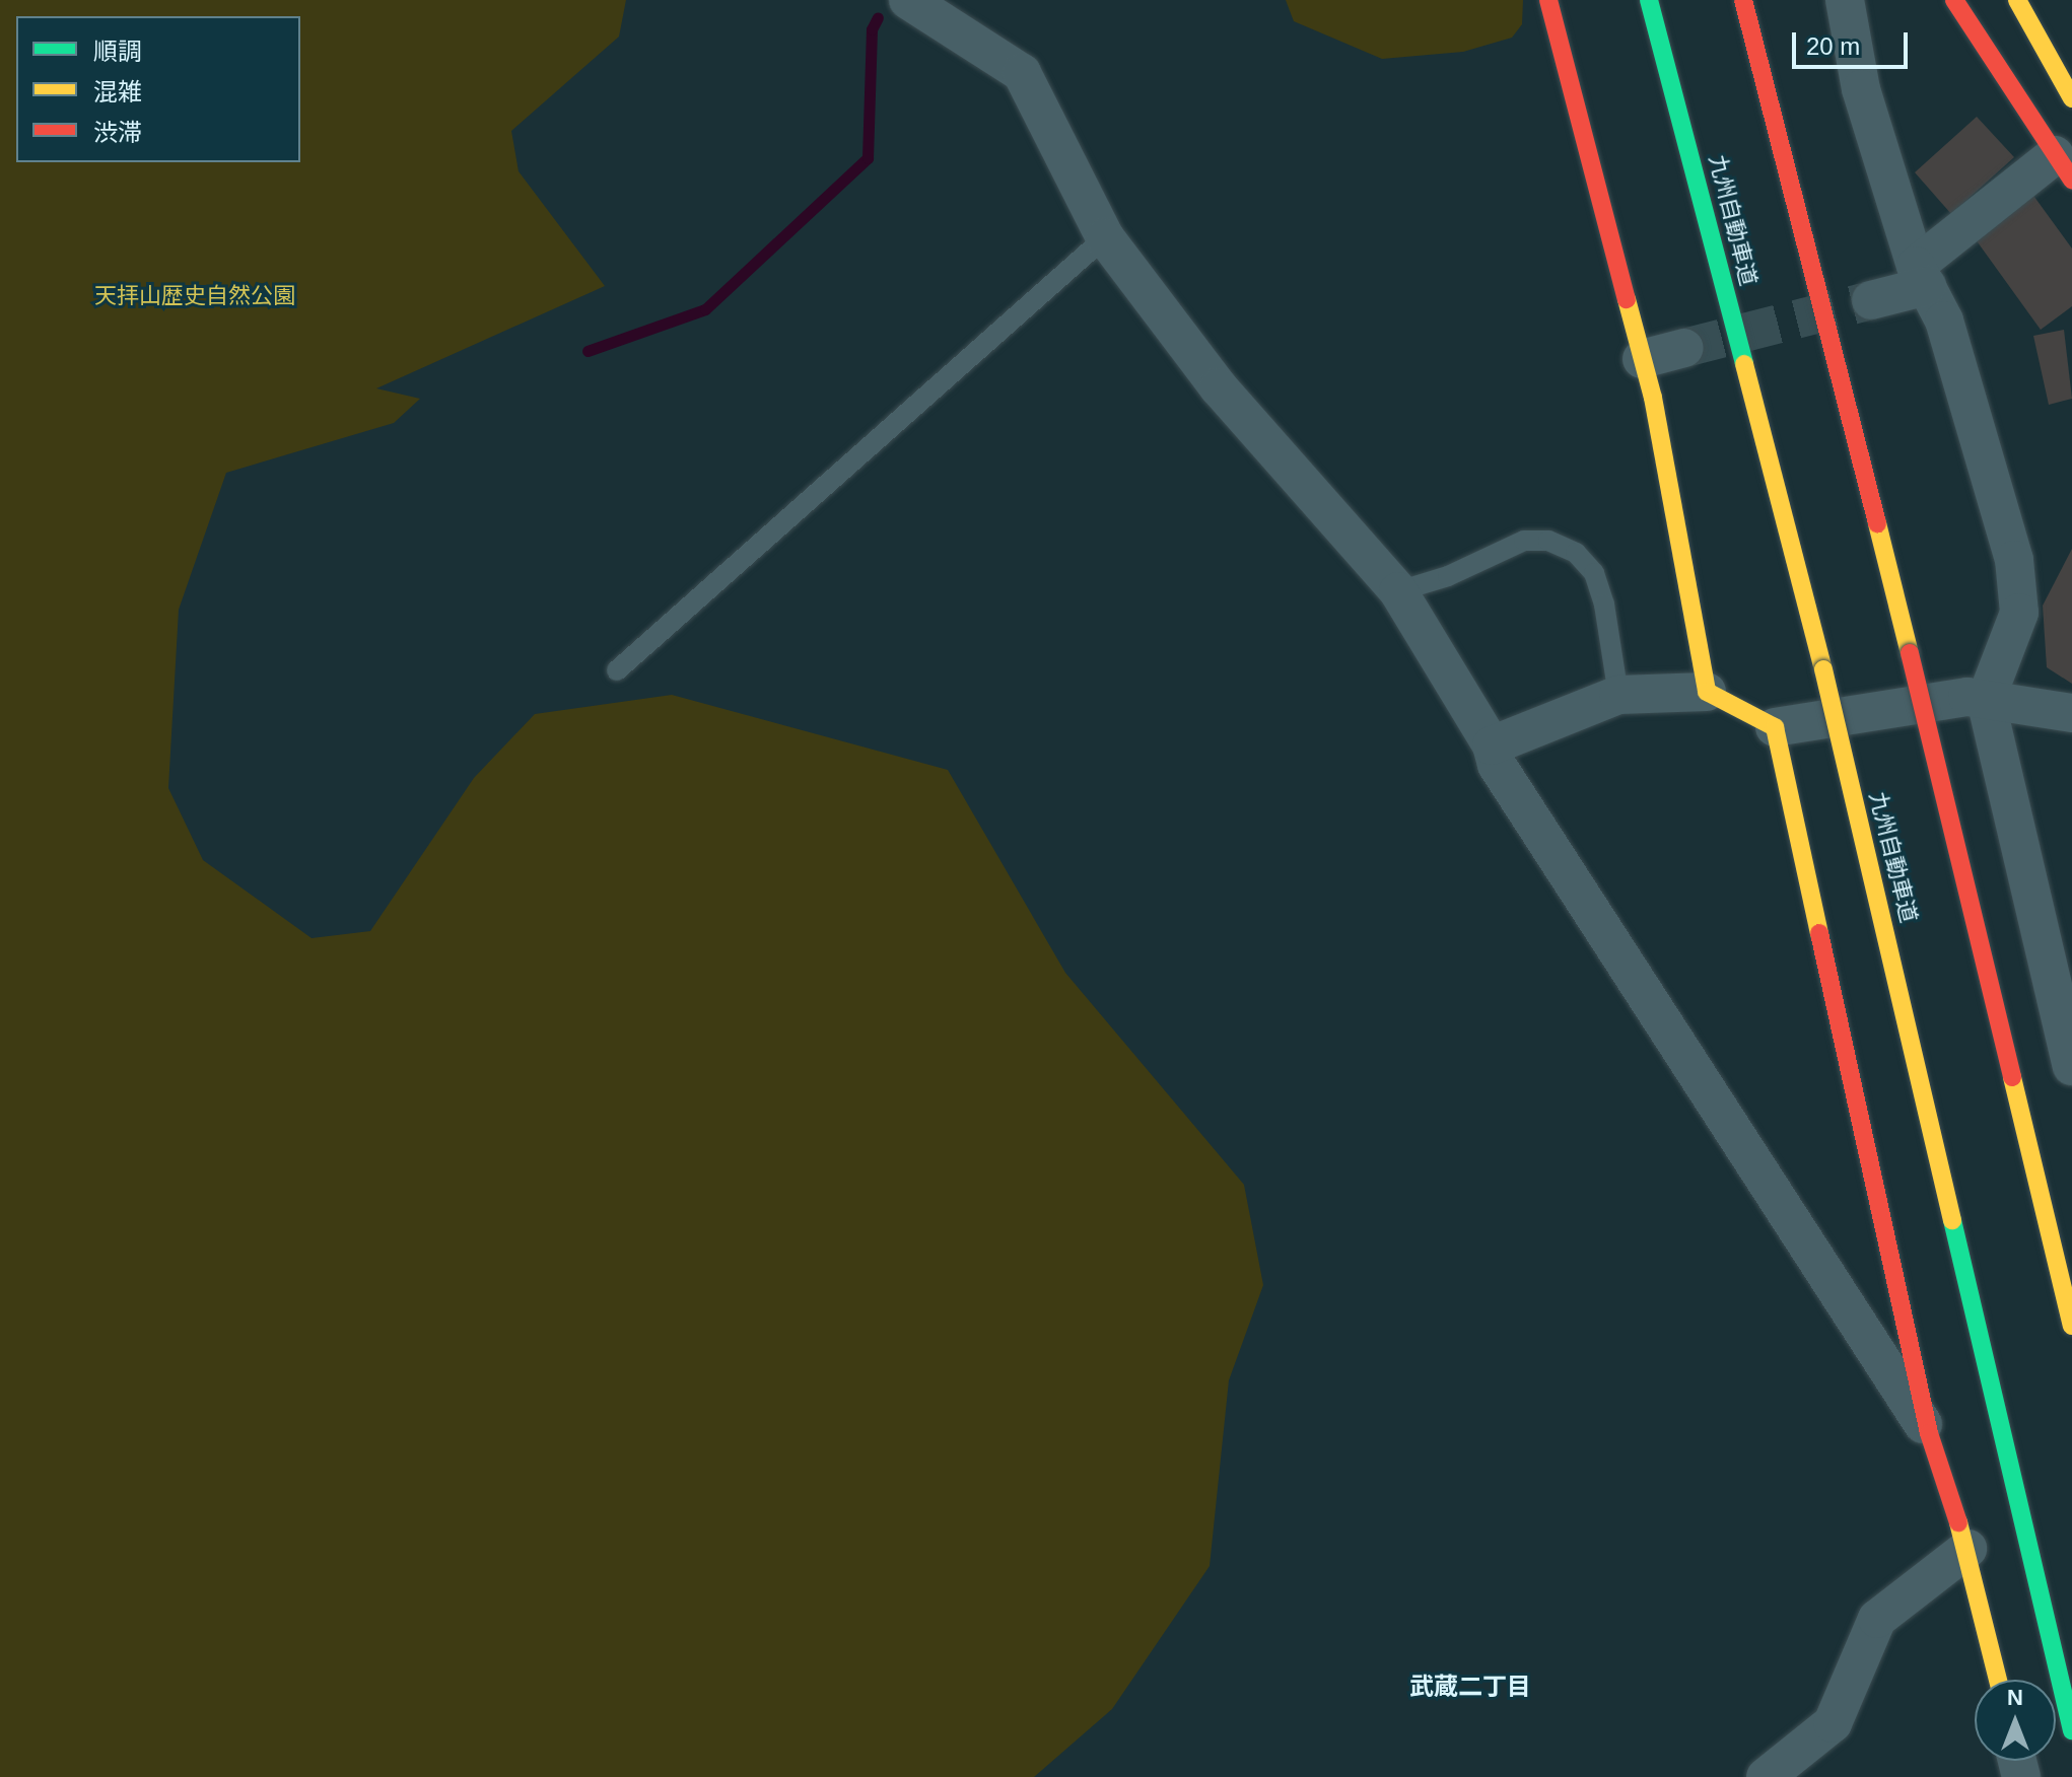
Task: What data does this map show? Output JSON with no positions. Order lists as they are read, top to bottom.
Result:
{
  "streets": {
    "main road": ["九州自動車道"]
  },
  "districts": ["武蔵二丁目"],
  "parks": ["天拝山歴史自然公園"],
  "legend": ["順調", "混雑", "渋滞"],
  "scale_bar": "20 m",
  "north": "top"
}
